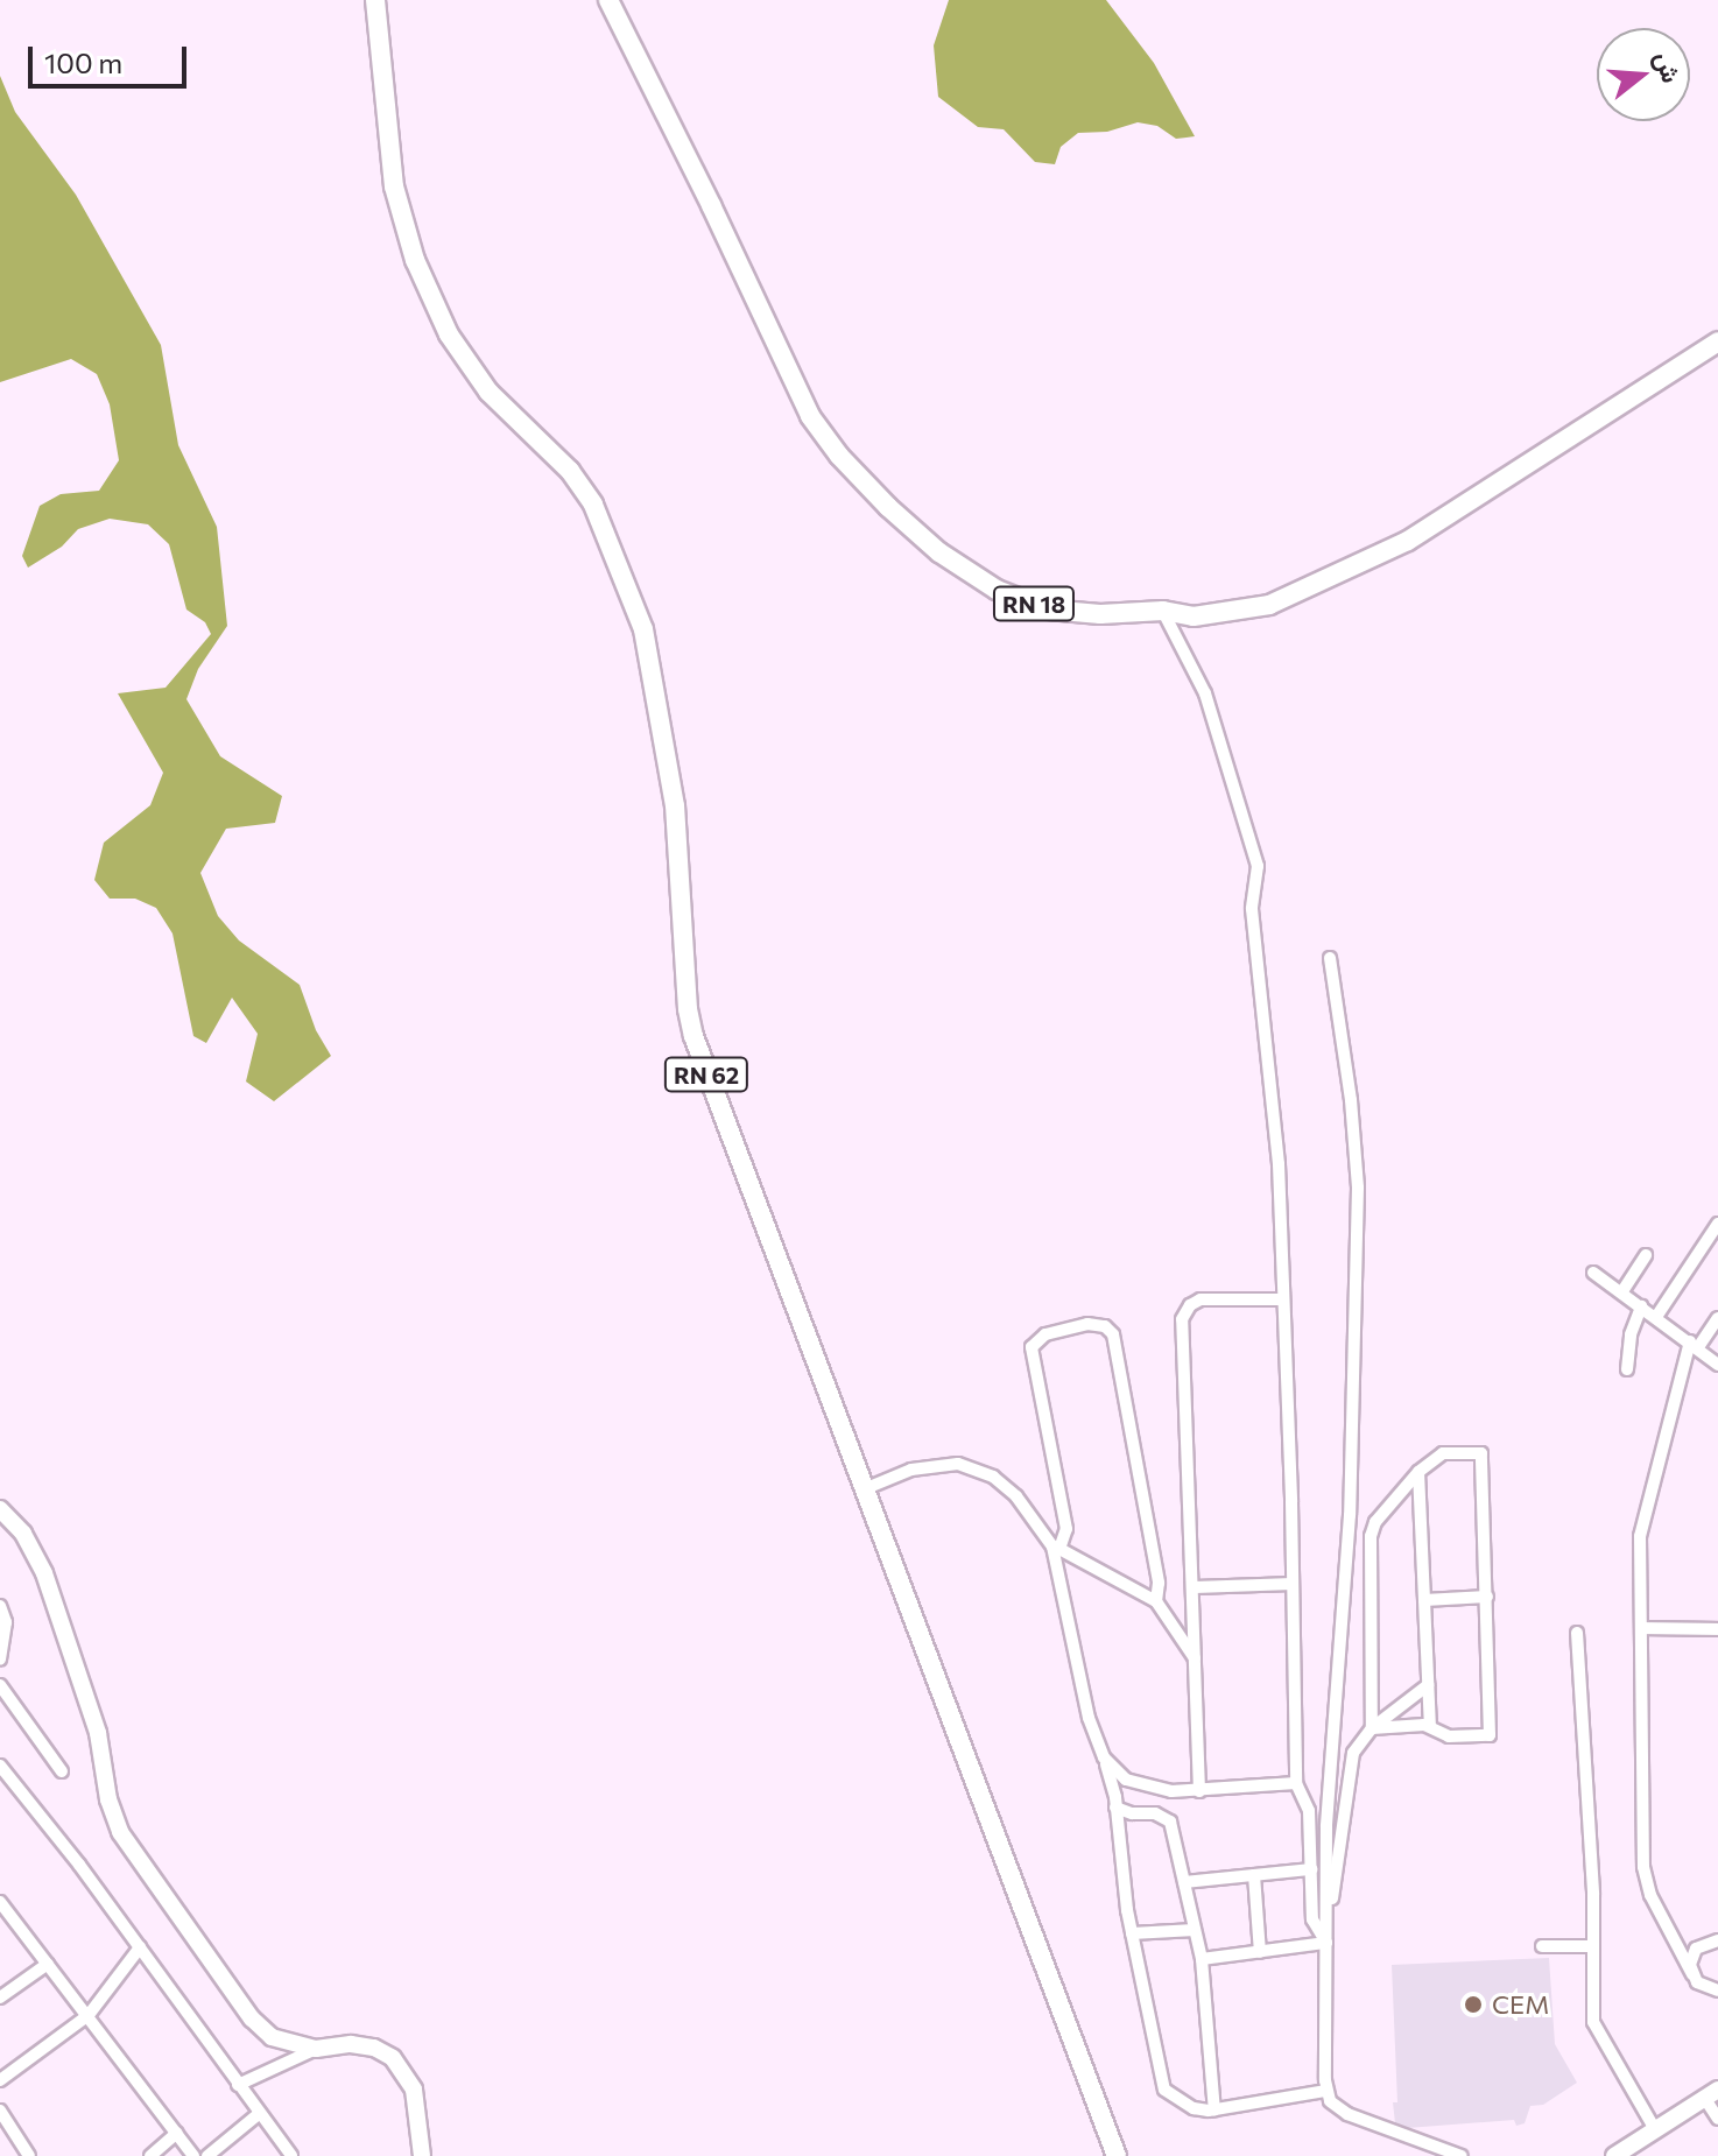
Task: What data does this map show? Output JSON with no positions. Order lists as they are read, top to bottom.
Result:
{
  "streets": {
    "main road": ["RN 18", "RN 62"]
  },
  "places": ["CEM"],
  "scale_bar": "100 m",
  "north": "right"
}
